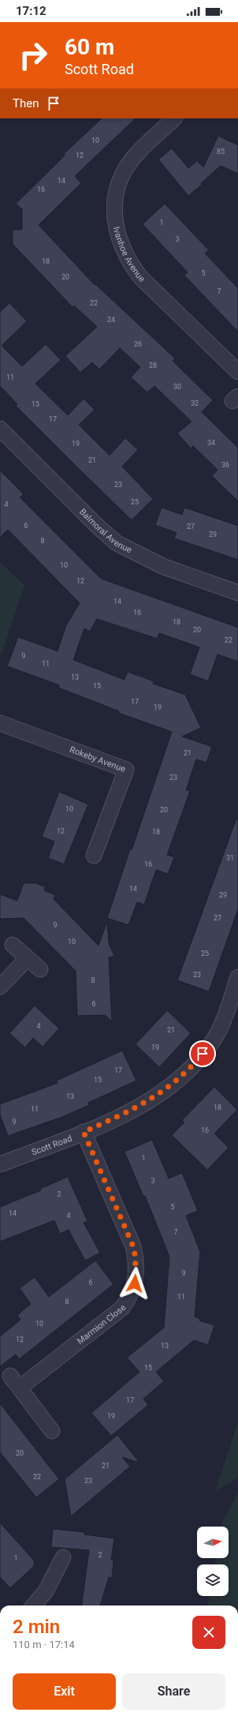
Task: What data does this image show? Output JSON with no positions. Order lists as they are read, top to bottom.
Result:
{
  "streets": {
    "street": [
      "Ivanhoe Avenue",
      "Balmoral Avenue",
      "Rokeby Avenue",
      "Scott Road",
      "Marmion Close"
    ]
  },
  "crossings": [
    ["Scott Road", "Marmion Close"]
  ],
  "house_numbers": [
    "10",
    "85",
    "12",
    "14",
    "16",
    "1",
    "3",
    "18",
    "5",
    "20",
    "7",
    "22",
    "24",
    "26",
    "28",
    "11",
    "30",
    "32",
    "15",
    "17",
    "34",
    "19",
    "21",
    "36",
    "23",
    "25",
    "4",
    "6",
    "27",
    "29",
    "8",
    "10",
    "12",
    "14",
    "16",
    "18",
    "20",
    "22",
    "9",
    "11",
    "13",
    "15",
    "17",
    "19",
    "21",
    "23",
    "10",
    "20",
    "12",
    "18",
    "31",
    "16",
    "14",
    "29",
    "27",
    "9",
    "10",
    "25",
    "23",
    "8",
    "6",
    "4",
    "21",
    "19",
    "17",
    "15",
    "13",
    "18",
    "11",
    "9",
    "16",
    "1",
    "3",
    "2",
    "5",
    "14",
    "4",
    "7",
    "9",
    "6",
    "11",
    "8",
    "10",
    "12",
    "13",
    "15",
    "17",
    "19",
    "20",
    "21",
    "22",
    "23",
    "2",
    "1"
  ],
  "north": "right",
  "page": {
    "status": "17:12",
    "turn": ["60 m", "Scott Road"],
    "then": "Then",
    "heading": ["2 min", "110 m · 17:14"],
    "buttons": ["Exit", "Share"]
  }
}
